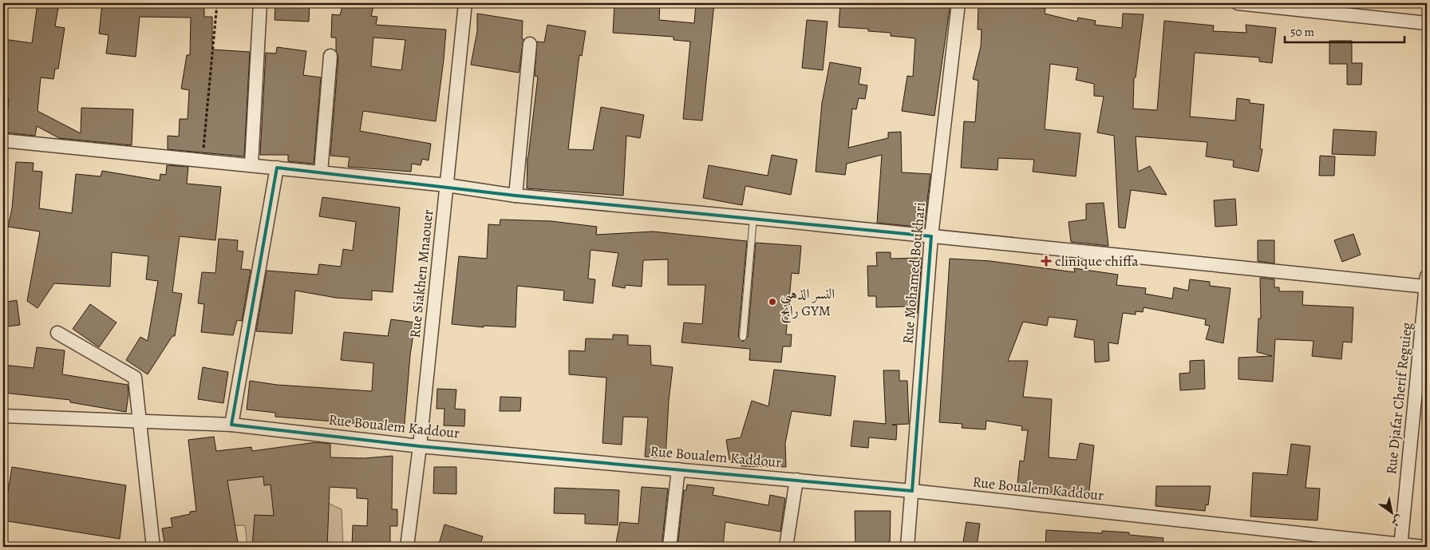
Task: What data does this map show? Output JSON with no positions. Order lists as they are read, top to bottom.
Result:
{
  "streets": {
    "street": [
      "Rue Mohamed Boukhari",
      "Rue Siakhen Mnaouer",
      "Rue Djafar Cherif Reguieg",
      "Rue Boualem Kaddour"
    ]
  },
  "crossings": [
    ["Rue Mohamed Boukhari", "Rue Boualem Kaddour"],
    ["Rue Siakhen Mnaouer", "Rue Boualem Kaddour"],
    ["Rue Djafar Cherif Reguieg", "Rue Boualem Kaddour"]
  ],
  "places": {
    "health": ["clinique chiffa"],
    "other": ["النسر الذهبي رابح GYM"]
  },
  "scale_bar": "50 m",
  "north": "bottom right"
}
